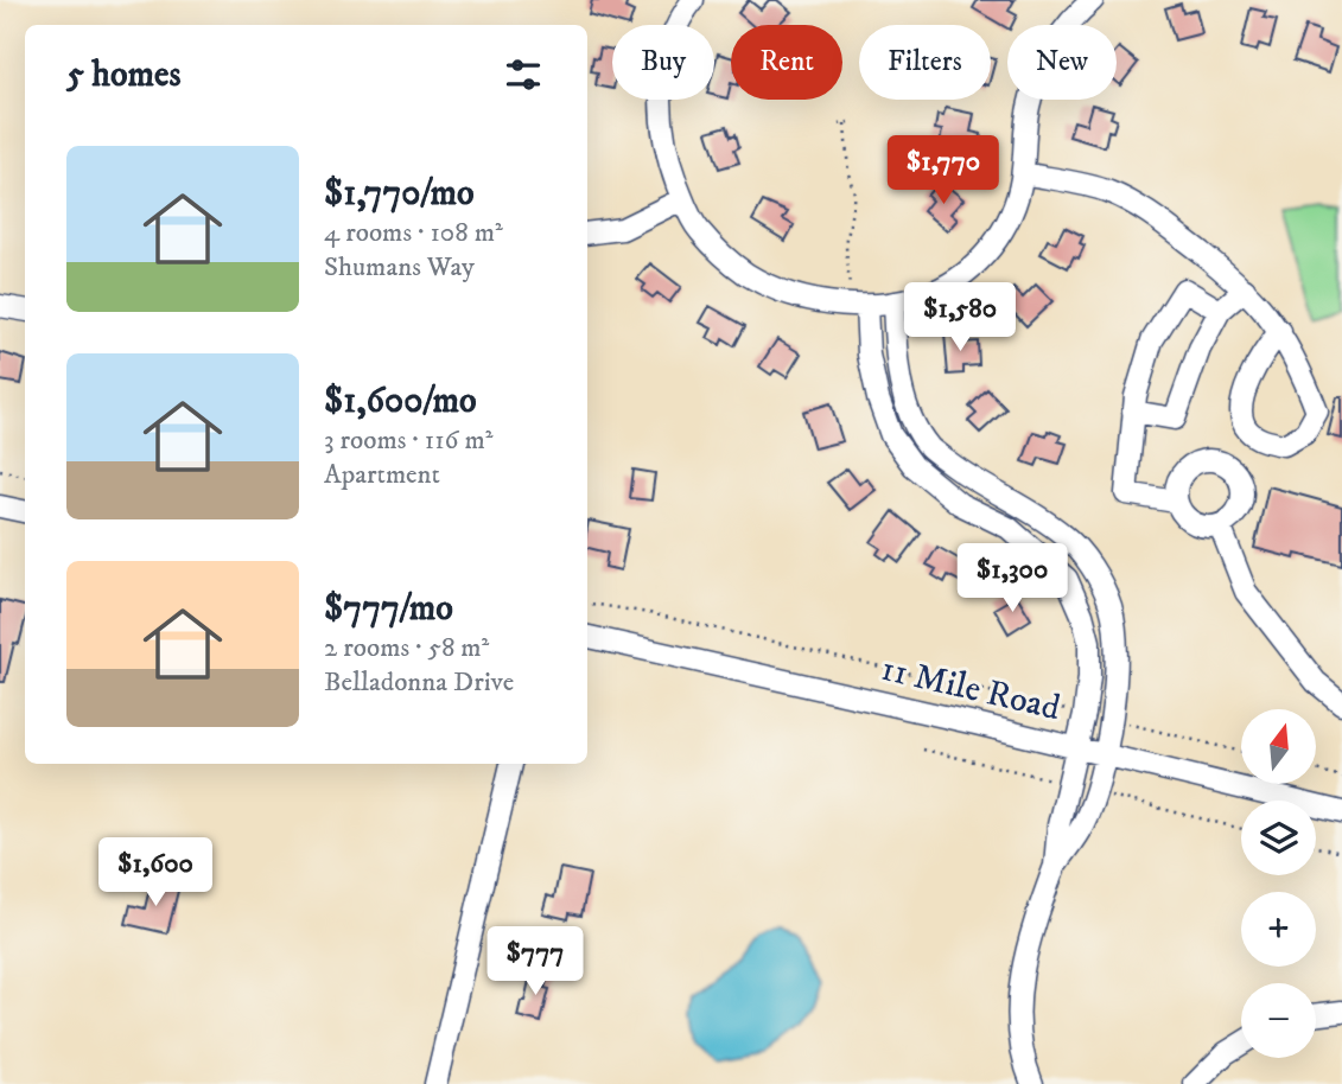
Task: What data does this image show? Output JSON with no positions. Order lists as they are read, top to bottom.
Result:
{
  "streets": {
    "street": ["11 Mile Road"]
  },
  "north": "top",
  "page": {
    "chip": [
      "Buy",
      "Rent",
      "Filters",
      "New"
    ],
    "heading": "5 homes",
    "list": [
      {
        "name": "$1,770/mo",
        "note": "4 rooms · 108 m² · Shumans Way"
      },
      {
        "name": "$1,600/mo",
        "note": "3 rooms · 116 m² · Apartment"
      },
      {
        "name": "$777/mo",
        "note": "2 rooms · 58 m² · Belladonna Drive"
      }
    ],
    "price": [
      "$1,770",
      "$1,580",
      "$1,300",
      "$1,600",
      "$777"
    ],
    "map_buttons": ["+", "−"]
  }
}
